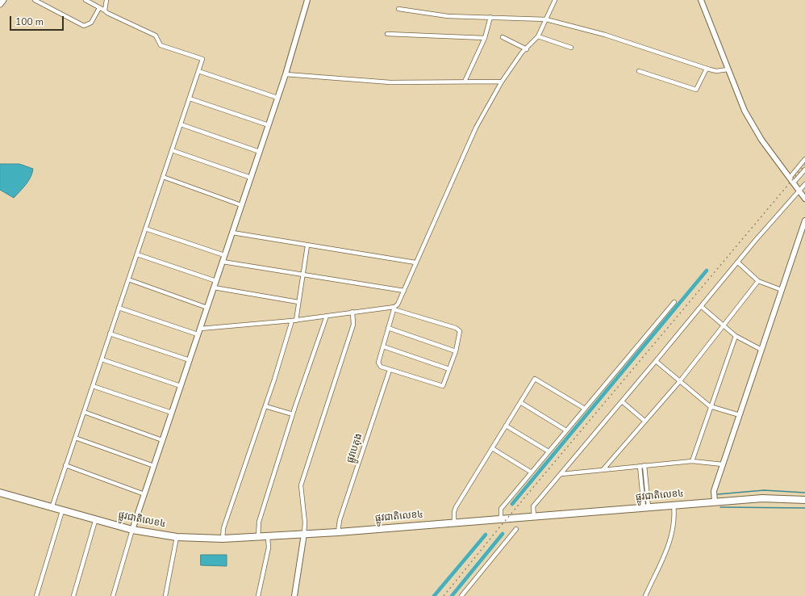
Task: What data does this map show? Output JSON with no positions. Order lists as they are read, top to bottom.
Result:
{
  "streets": {
    "highway": ["ផ្លូវជាតិលេខ៤"],
    "street": ["ផ្លូវបេតុង"]
  },
  "crossings": [
    ["ផ្លូវបេតុង", "ផ្លូវជាតិលេខ៤"]
  ],
  "scale_bar": "100 m"
}
